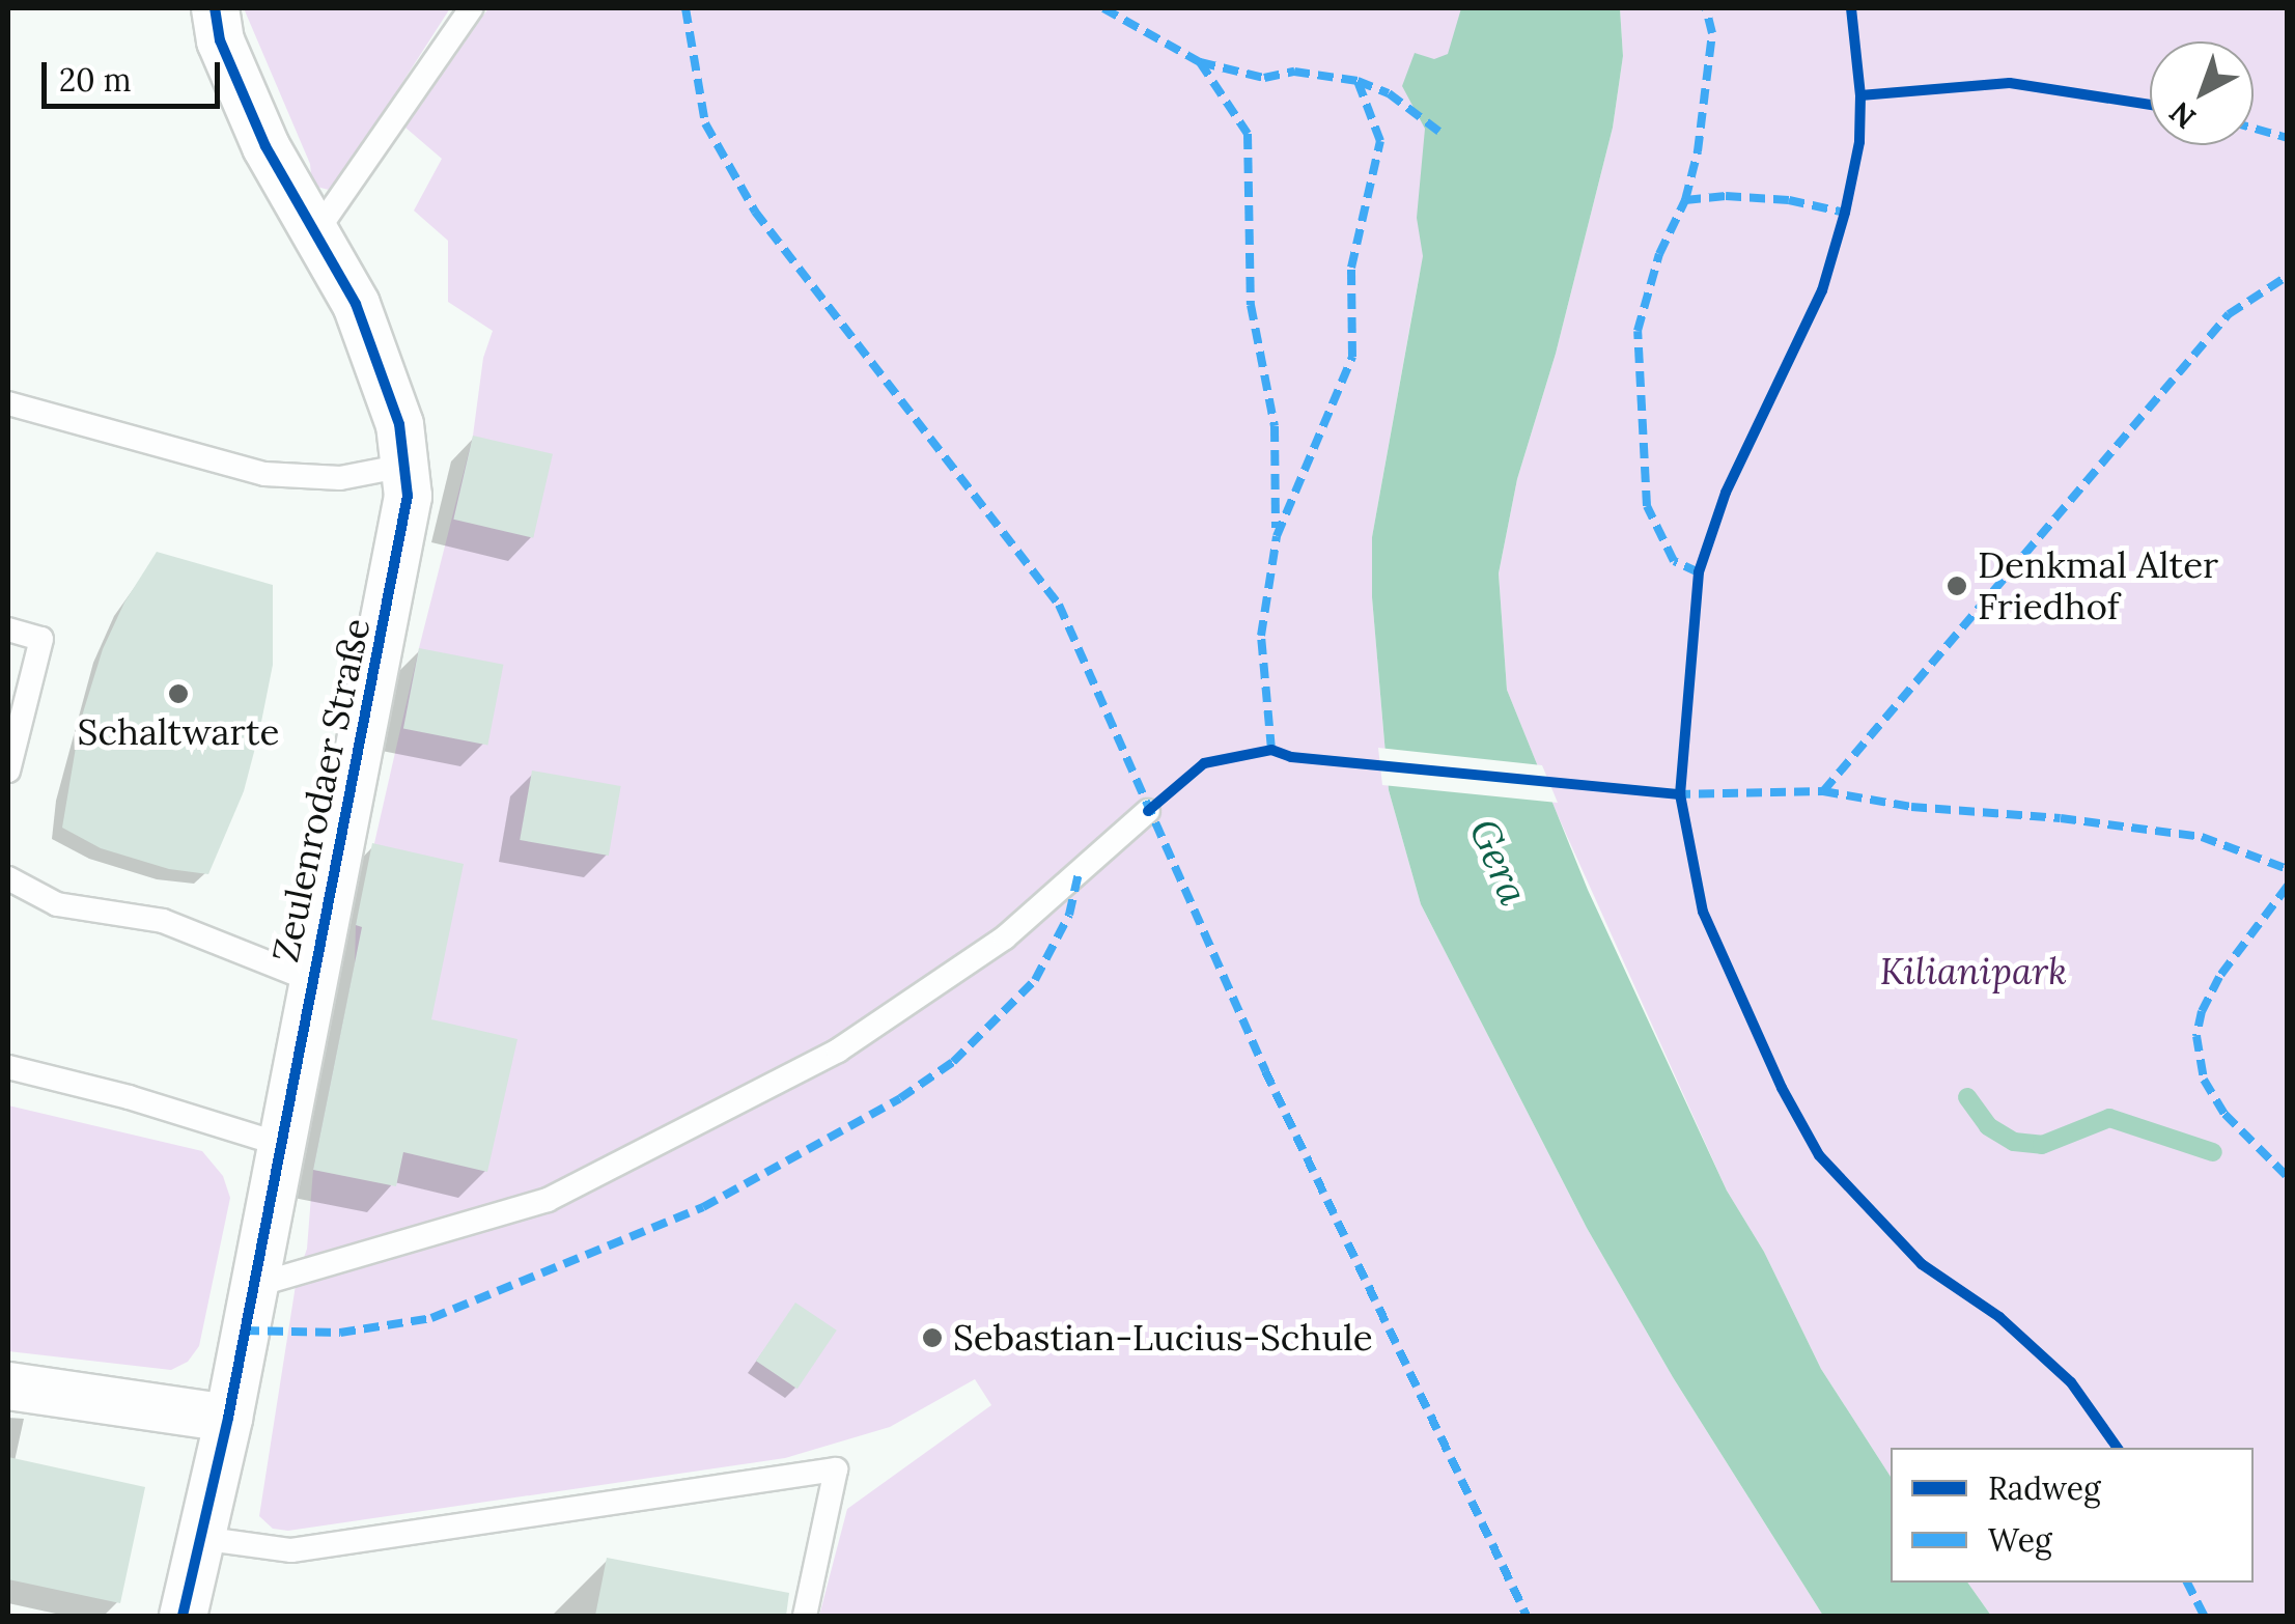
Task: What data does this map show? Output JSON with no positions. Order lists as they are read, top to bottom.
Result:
{
  "streets": {
    "street": ["Zeulenrodaer Straße"]
  },
  "water": ["Gera"],
  "parks": ["Kilianipark"],
  "places": ["Denkmal Alter Friedhof", "Schaltwarte", "Sebastian-Lucius-Schule"],
  "legend": ["Radweg", "Weg"],
  "scale_bar": "20 m",
  "north": "bottom left"
}
